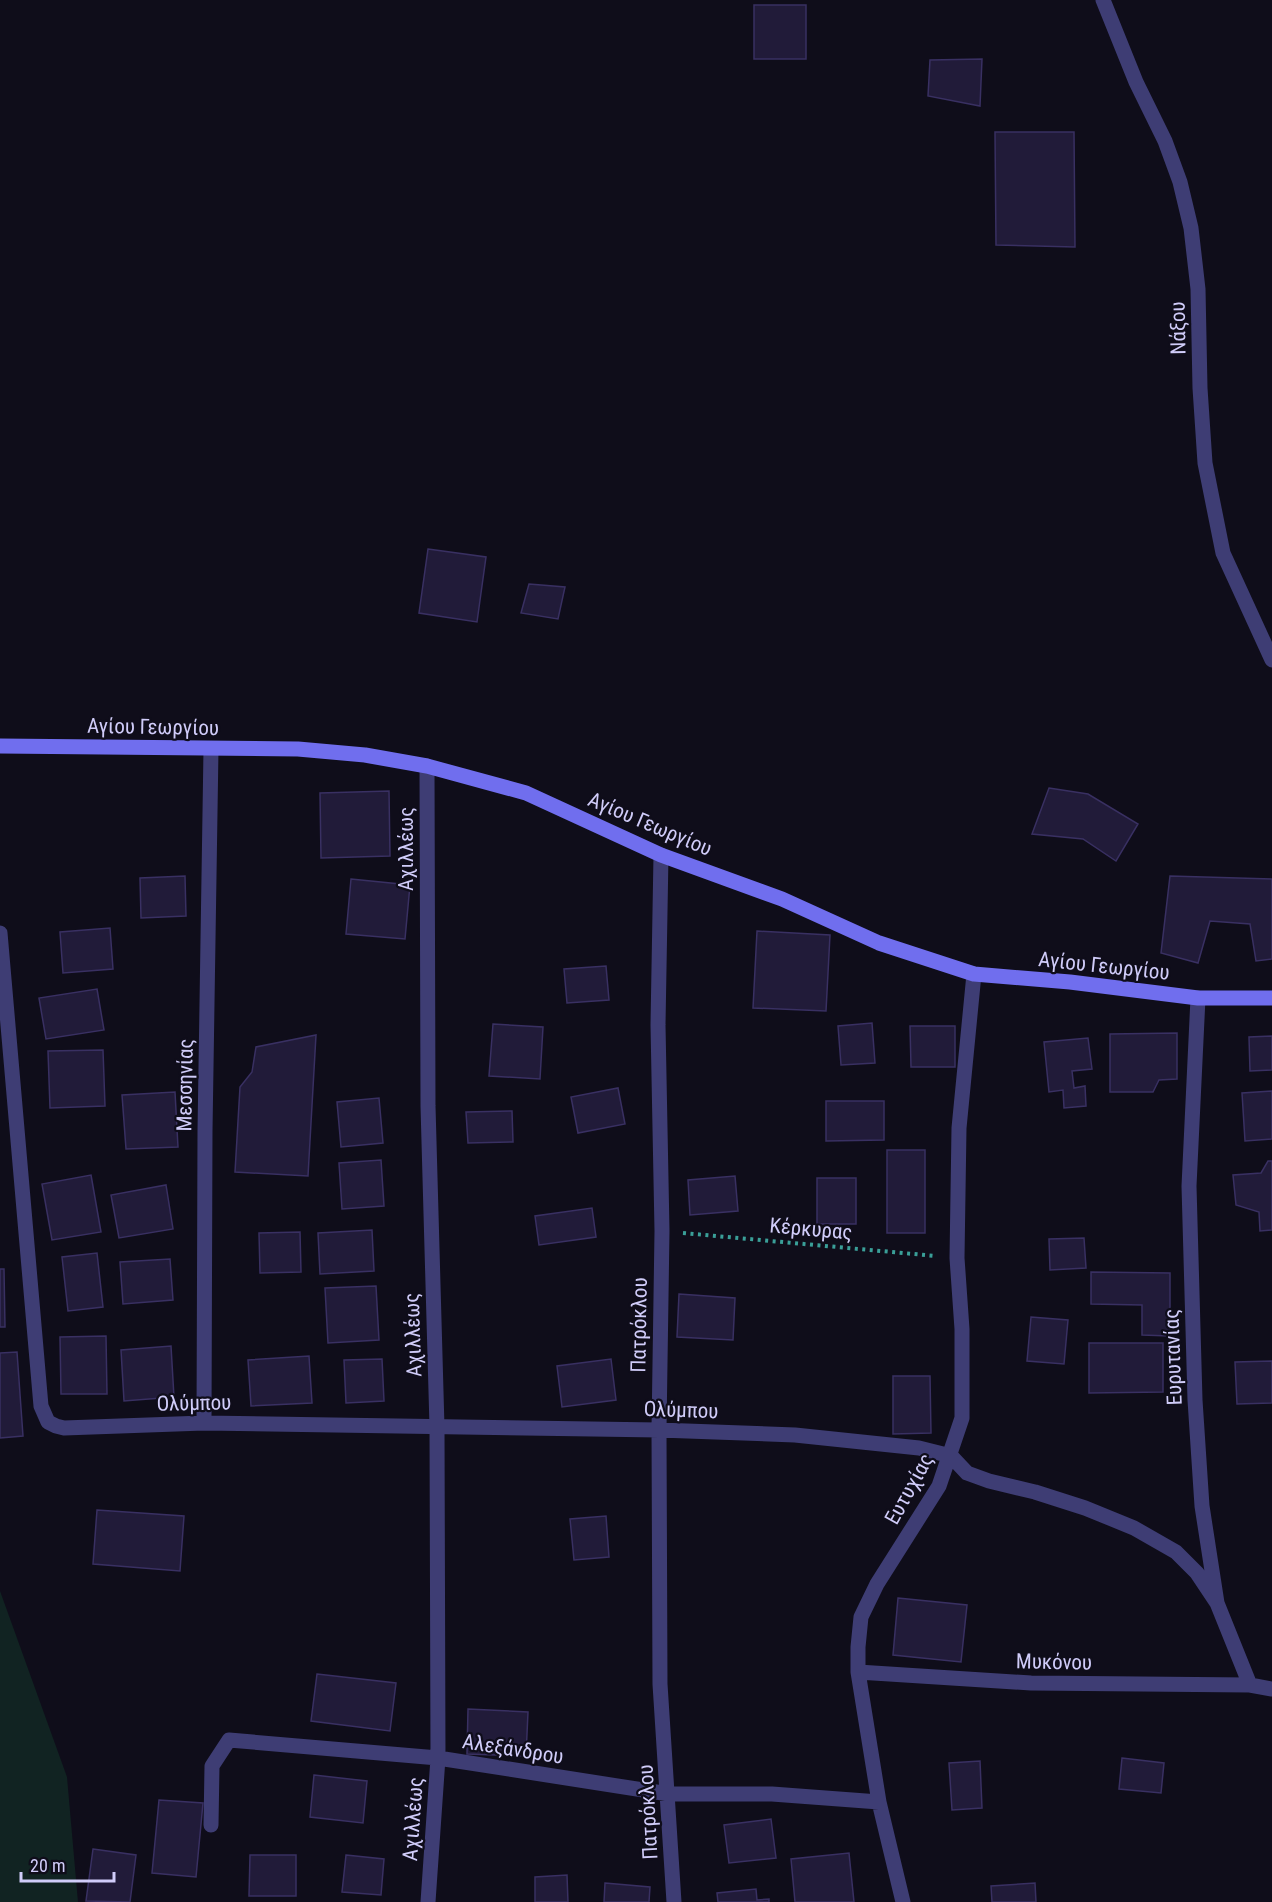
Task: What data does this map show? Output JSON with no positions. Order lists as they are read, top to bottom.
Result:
{
  "streets": {
    "street": [
      "Νάξου",
      "Αγίου Γεωργίου",
      "Αχιλλέως",
      "Μεσσηνίας",
      "Πατρόκλου",
      "Ευρυτανίας",
      "Ολύμπου",
      "Ευτυχίας",
      "Μυκόνου",
      "Αλεξάνδρου"
    ],
    "path": ["Κέρκυρας"]
  },
  "crossings": [
    ["Αγίου Γεωργίου", "Αχιλλέως"],
    ["Αγίου Γεωργίου", "Μεσσηνίας"],
    ["Αγίου Γεωργίου", "Πατρόκλου"],
    ["Αγίου Γεωργίου", "Ευρυτανίας"],
    ["Αγίου Γεωργίου", "Ευτυχίας"],
    ["Αχιλλέως", "Ολύμπου"],
    ["Αχιλλέως", "Αλεξάνδρου"],
    ["Μεσσηνίας", "Ολύμπου"],
    ["Κέρκυρας", "Πατρόκλου"],
    ["Κέρκυρας", "Ευτυχίας"],
    ["Πατρόκλου", "Ολύμπου"],
    ["Πατρόκλου", "Αλεξάνδρου"],
    ["Ευρυτανίας", "Ολύμπου"],
    ["Ευρυτανίας", "Μυκόνου"],
    ["Ολύμπου", "Ευτυχίας"],
    ["Ευτυχίας", "Μυκόνου"],
    ["Ευτυχίας", "Αλεξάνδρου"]
  ],
  "scale_bar": "20 m"
}
